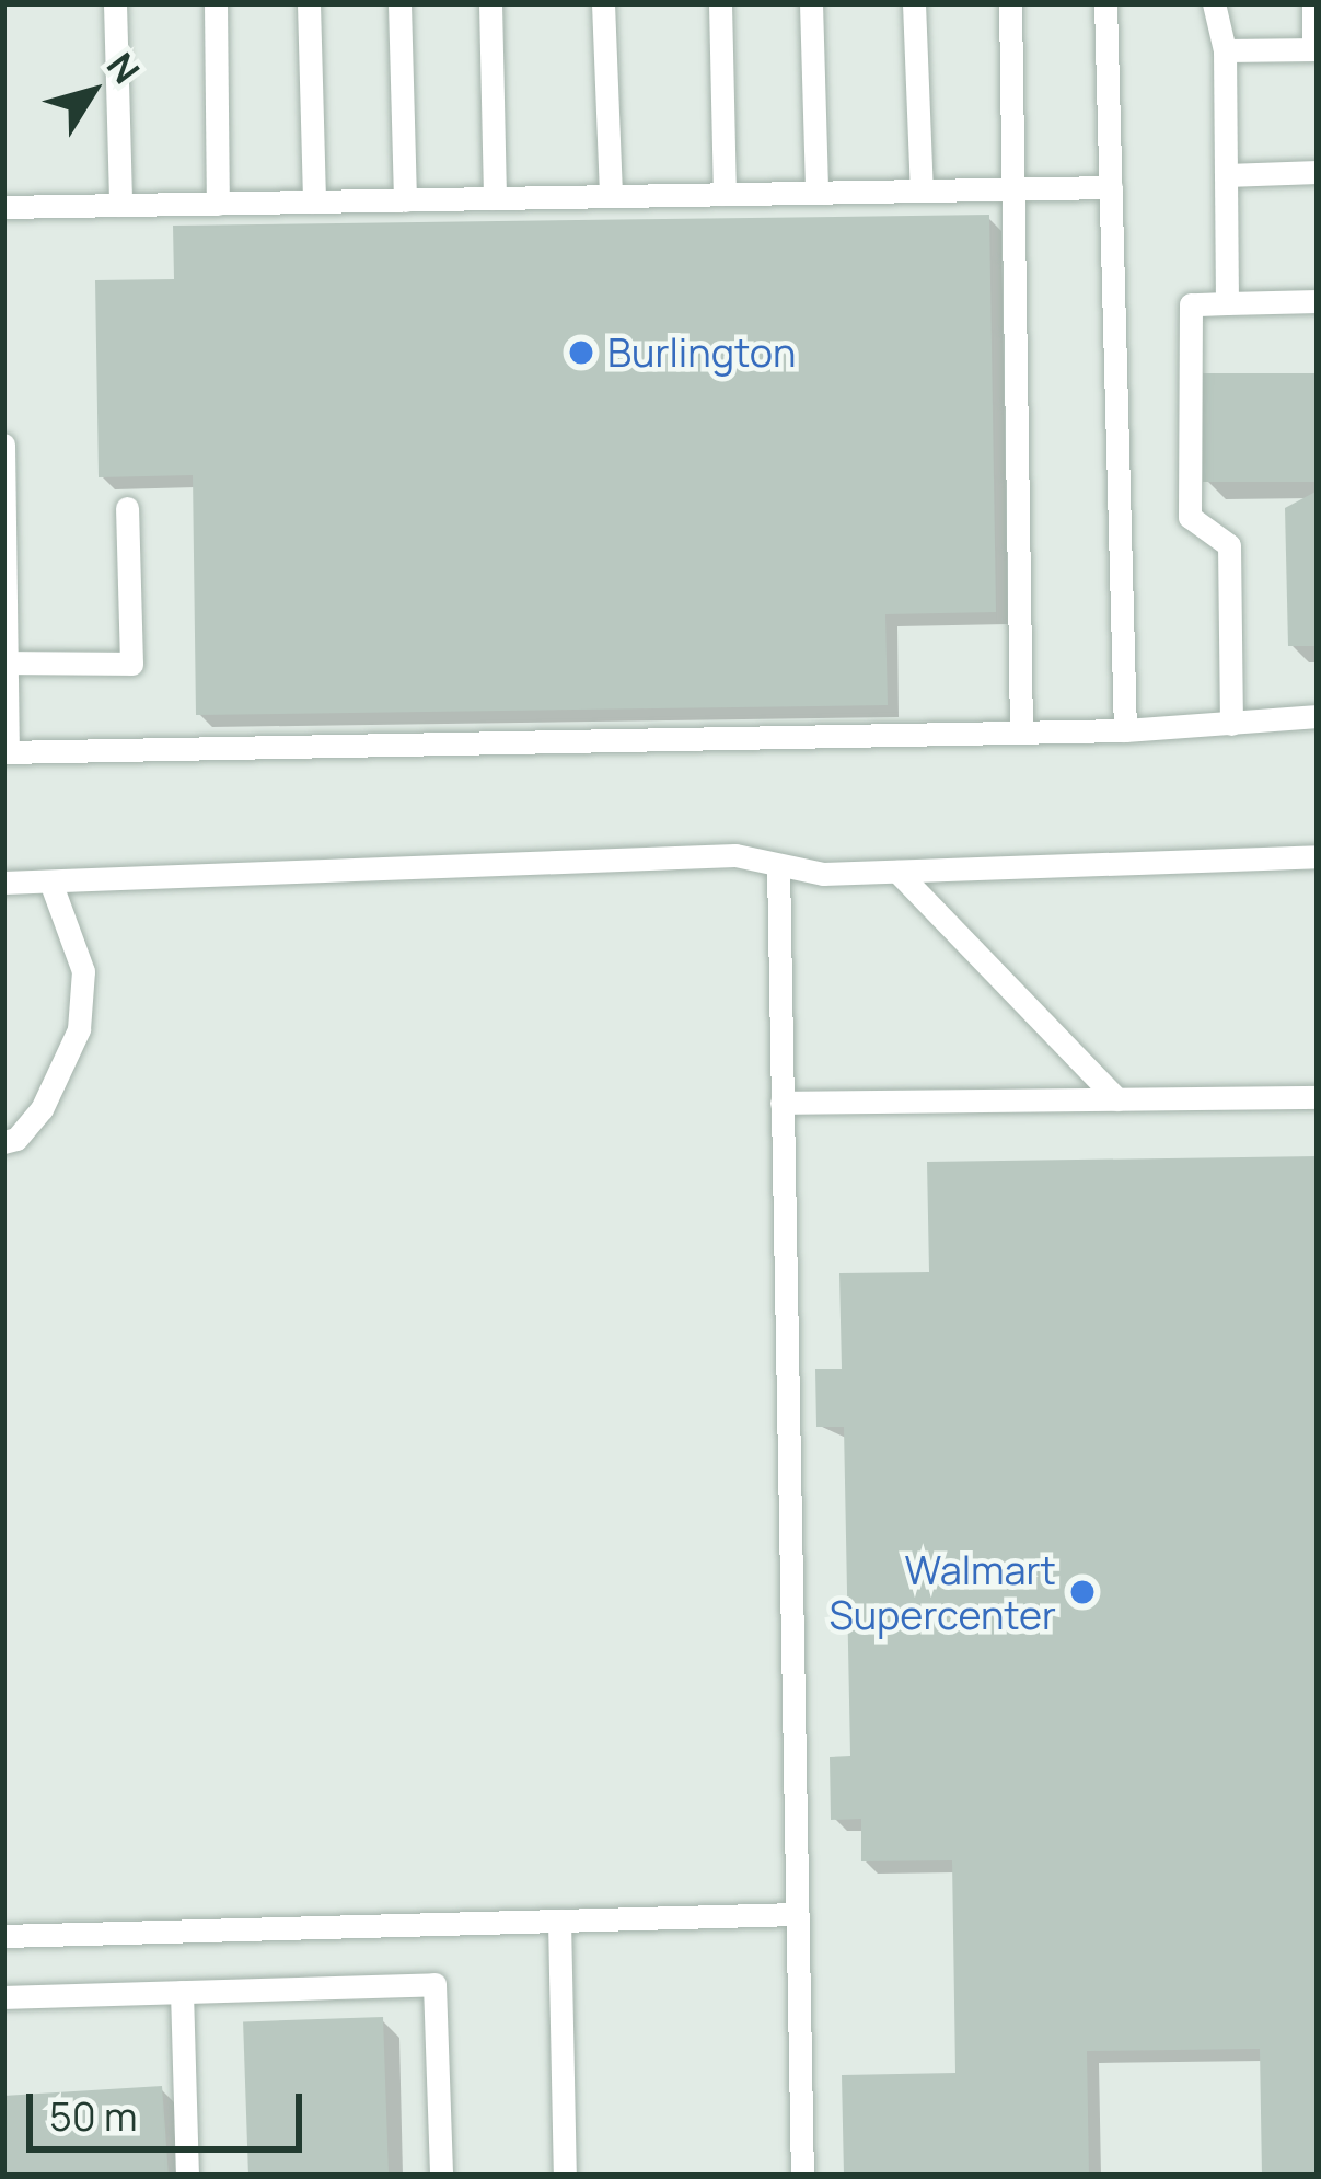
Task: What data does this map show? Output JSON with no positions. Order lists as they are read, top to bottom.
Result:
{
  "places": ["Burlington", "Walmart Supercenter"],
  "scale_bar": "50 m",
  "north": "top right"
}
